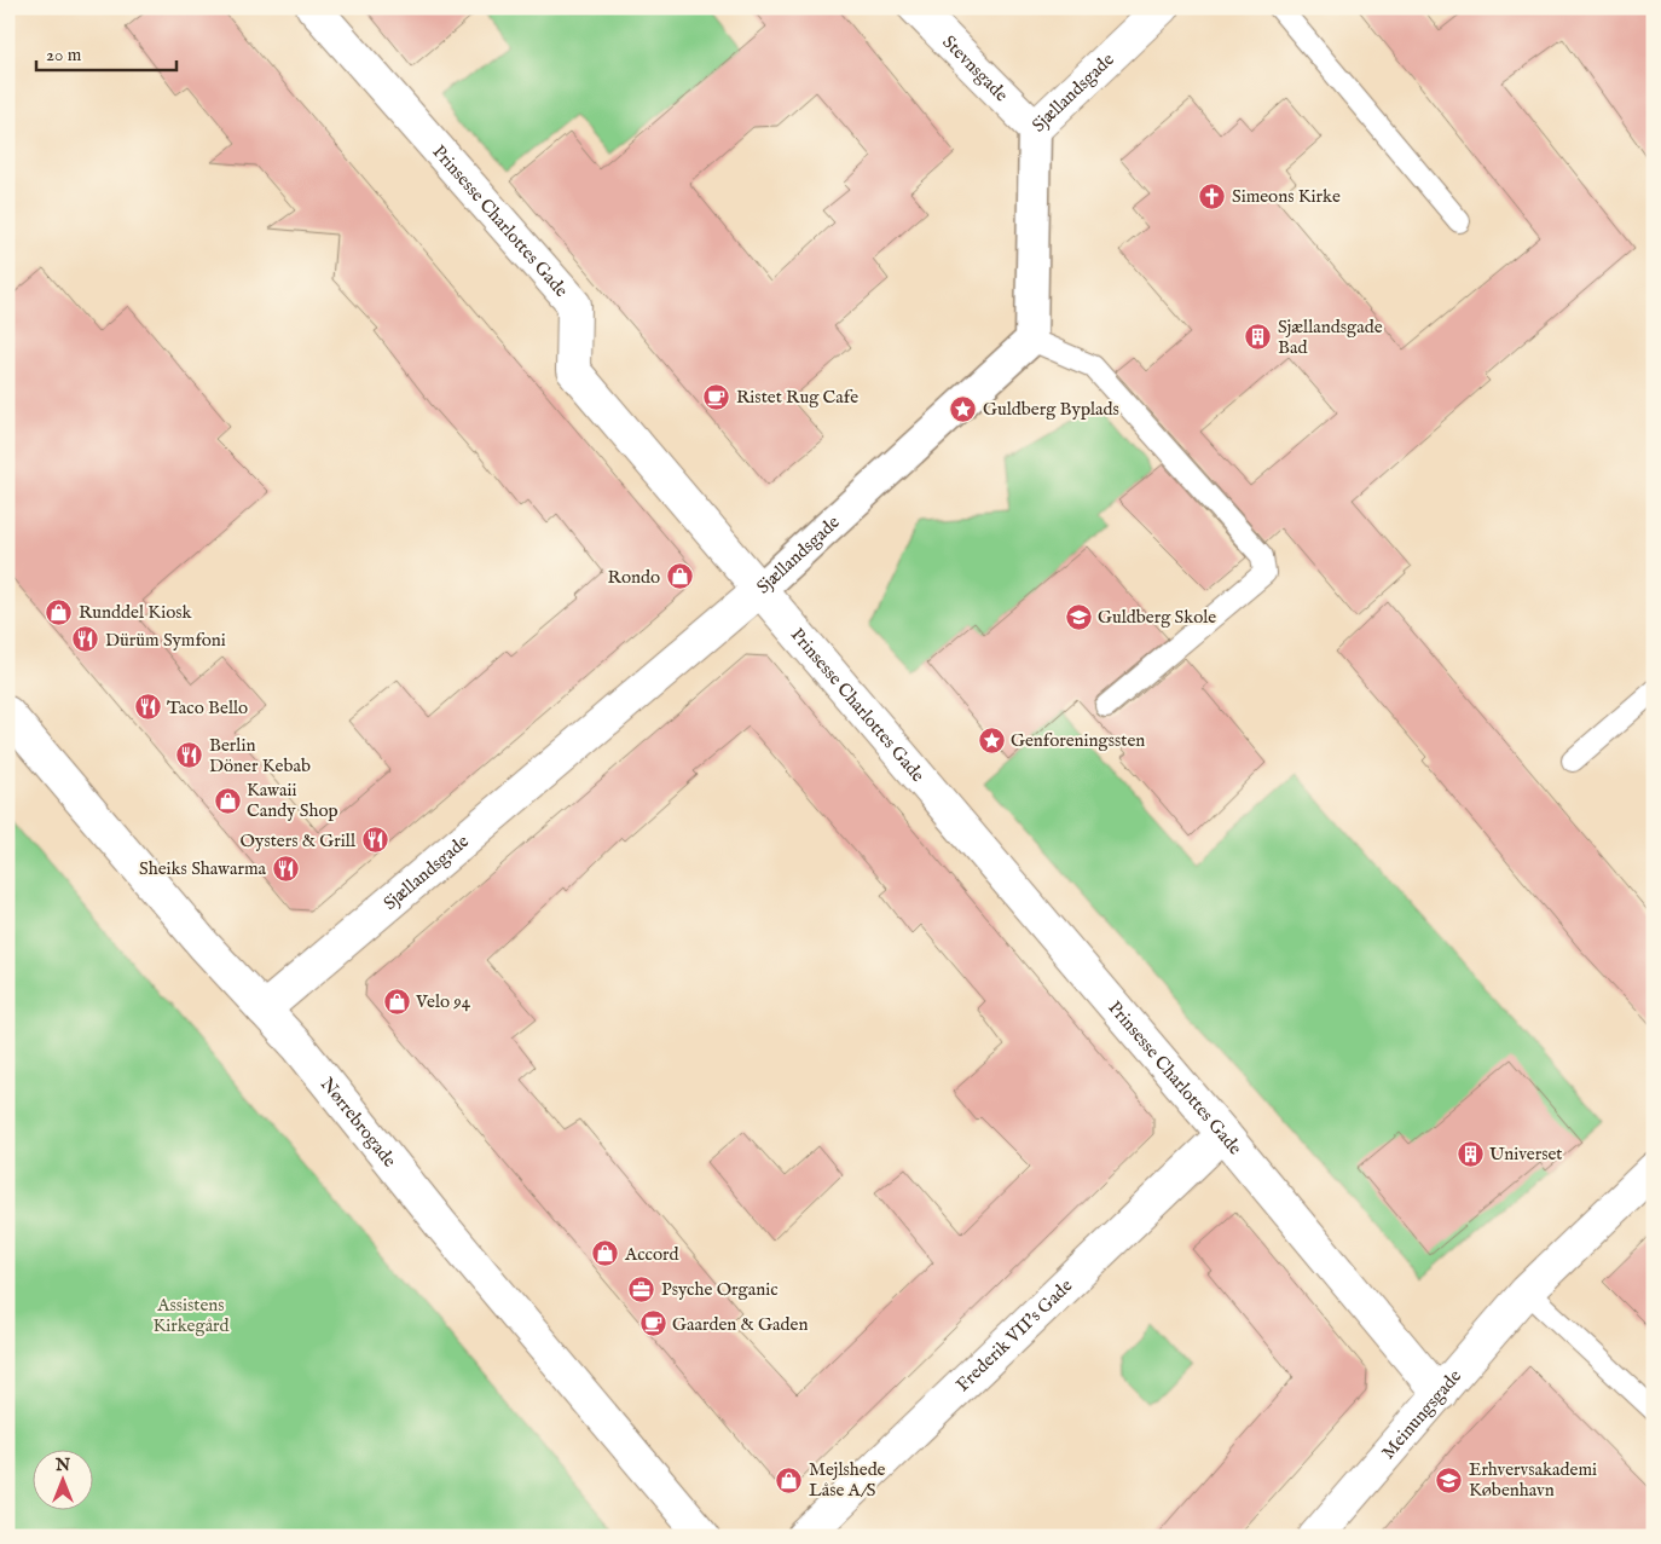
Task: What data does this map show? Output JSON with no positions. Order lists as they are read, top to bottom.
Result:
{
  "streets": {
    "street": [
      "Stevnsgade",
      "Sjællandsgade",
      "Prinsesse Charlottes Gade",
      "Nørrebrogade",
      "Frederik VII's Gade",
      "Meinungsgade"
    ]
  },
  "crossings": [
    ["Stevnsgade", "Sjællandsgade"],
    ["Sjællandsgade", "Prinsesse Charlottes Gade"],
    ["Sjællandsgade", "Nørrebrogade"],
    ["Prinsesse Charlottes Gade", "Frederik VII's Gade"],
    ["Prinsesse Charlottes Gade", "Meinungsgade"]
  ],
  "parks": ["Assistens Kirkegård"],
  "places": {
    "church": ["Simeons Kirke"],
    "building": ["Sjællandsgade Bad", "Universet"],
    "cafe": ["Ristet Rug Cafe", "Gaarden & Gaden"],
    "place": ["Guldberg Byplads", "Genforeningssten"],
    "shop": [
      "Rondo",
      "Runddel Kiosk",
      "Kawaii Candy Shop",
      "Velo 94",
      "Accord",
      "Mejlshede Låse A/S"
    ],
    "school or university": ["Guldberg Skole", "Erhvervsakademi København"],
    "restaurant": [
      "Dürüm Symfoni",
      "Taco Bello",
      "Berlin Döner Kebab",
      "Oysters & Grill",
      "Sheiks Shawarma"
    ],
    "office": ["Psyche Organic"]
  },
  "scale_bar": "20 m",
  "north": "top"
}
